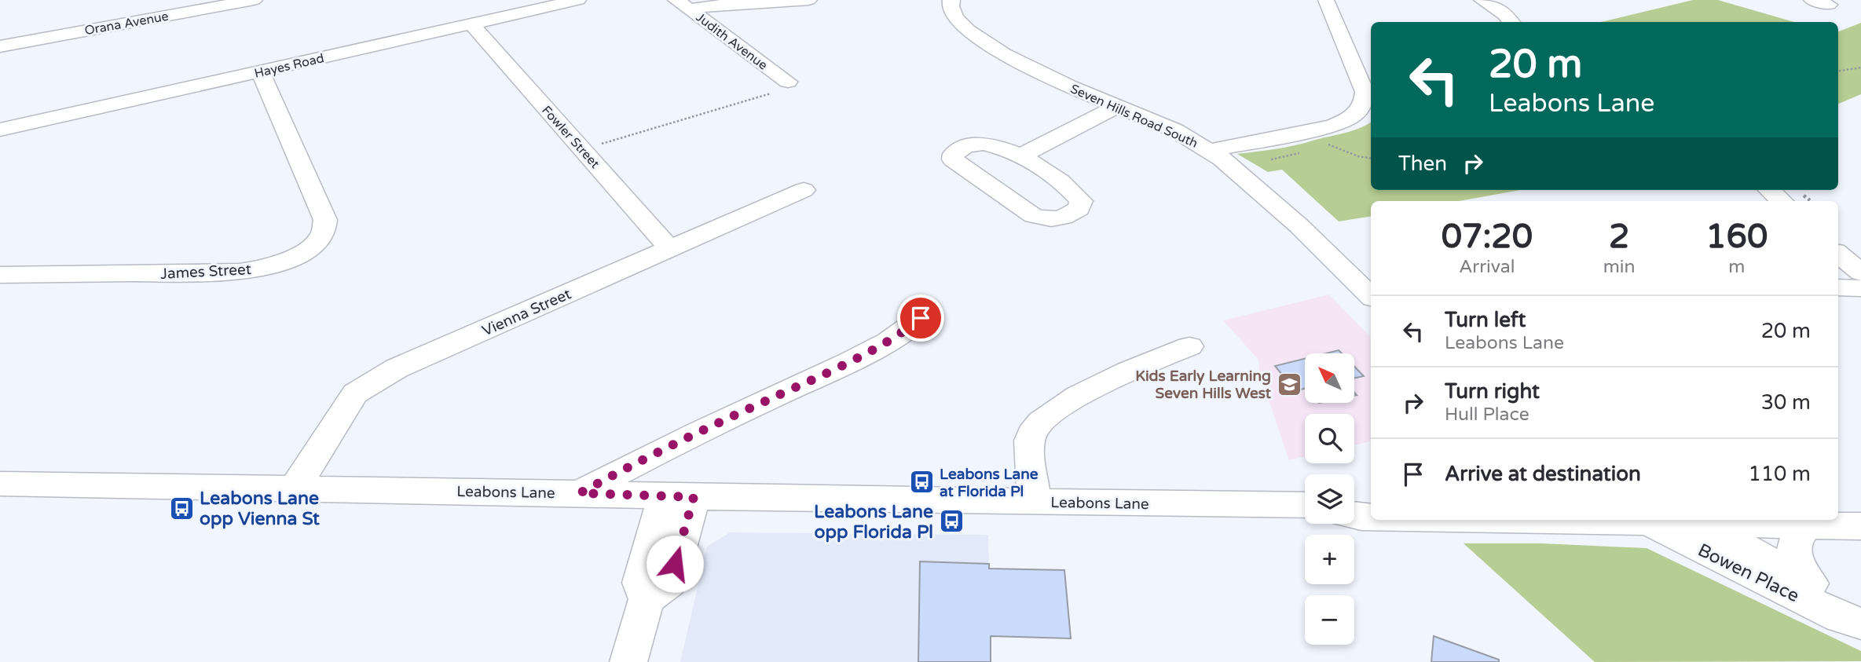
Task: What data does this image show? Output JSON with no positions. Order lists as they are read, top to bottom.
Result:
{
  "streets": {
    "street": [
      "Orana Avenue",
      "Judith Avenue",
      "Hayes Road",
      "Seven Hills Road South",
      "Fowler Street",
      "James Street",
      "Vienna Street",
      "Leabons Lane",
      "Bowen Place"
    ]
  },
  "crossings": [
    ["Hayes Road", "Fowler Street"],
    ["Hayes Road", "James Street"],
    ["Fowler Street", "Vienna Street"],
    ["Vienna Street", "Leabons Lane"]
  ],
  "places": {
    "school or university": ["Kids Early Learning Seven Hills West"],
    "bus stop": ["Leabons Lane at Florida Pl", "Leabons Lane opp Vienna St", "Leabons Lane opp Florida Pl"]
  },
  "north": "top left",
  "page": {
    "turn": ["20 m", "Leabons Lane"],
    "then": "Then",
    "eta": [
      "07:20",
      "Arrival",
      "2",
      "min",
      "160",
      "m"
    ],
    "list": [
      {
        "name": "Turn left",
        "note": "Leabons Lane",
        "value": "20 m"
      },
      {
        "name": "Turn right",
        "note": "Hull Place",
        "value": "30 m"
      },
      {
        "name": "Arrive at destination",
        "value": "110 m"
      }
    ],
    "map_buttons": ["+", "−"]
  }
}
